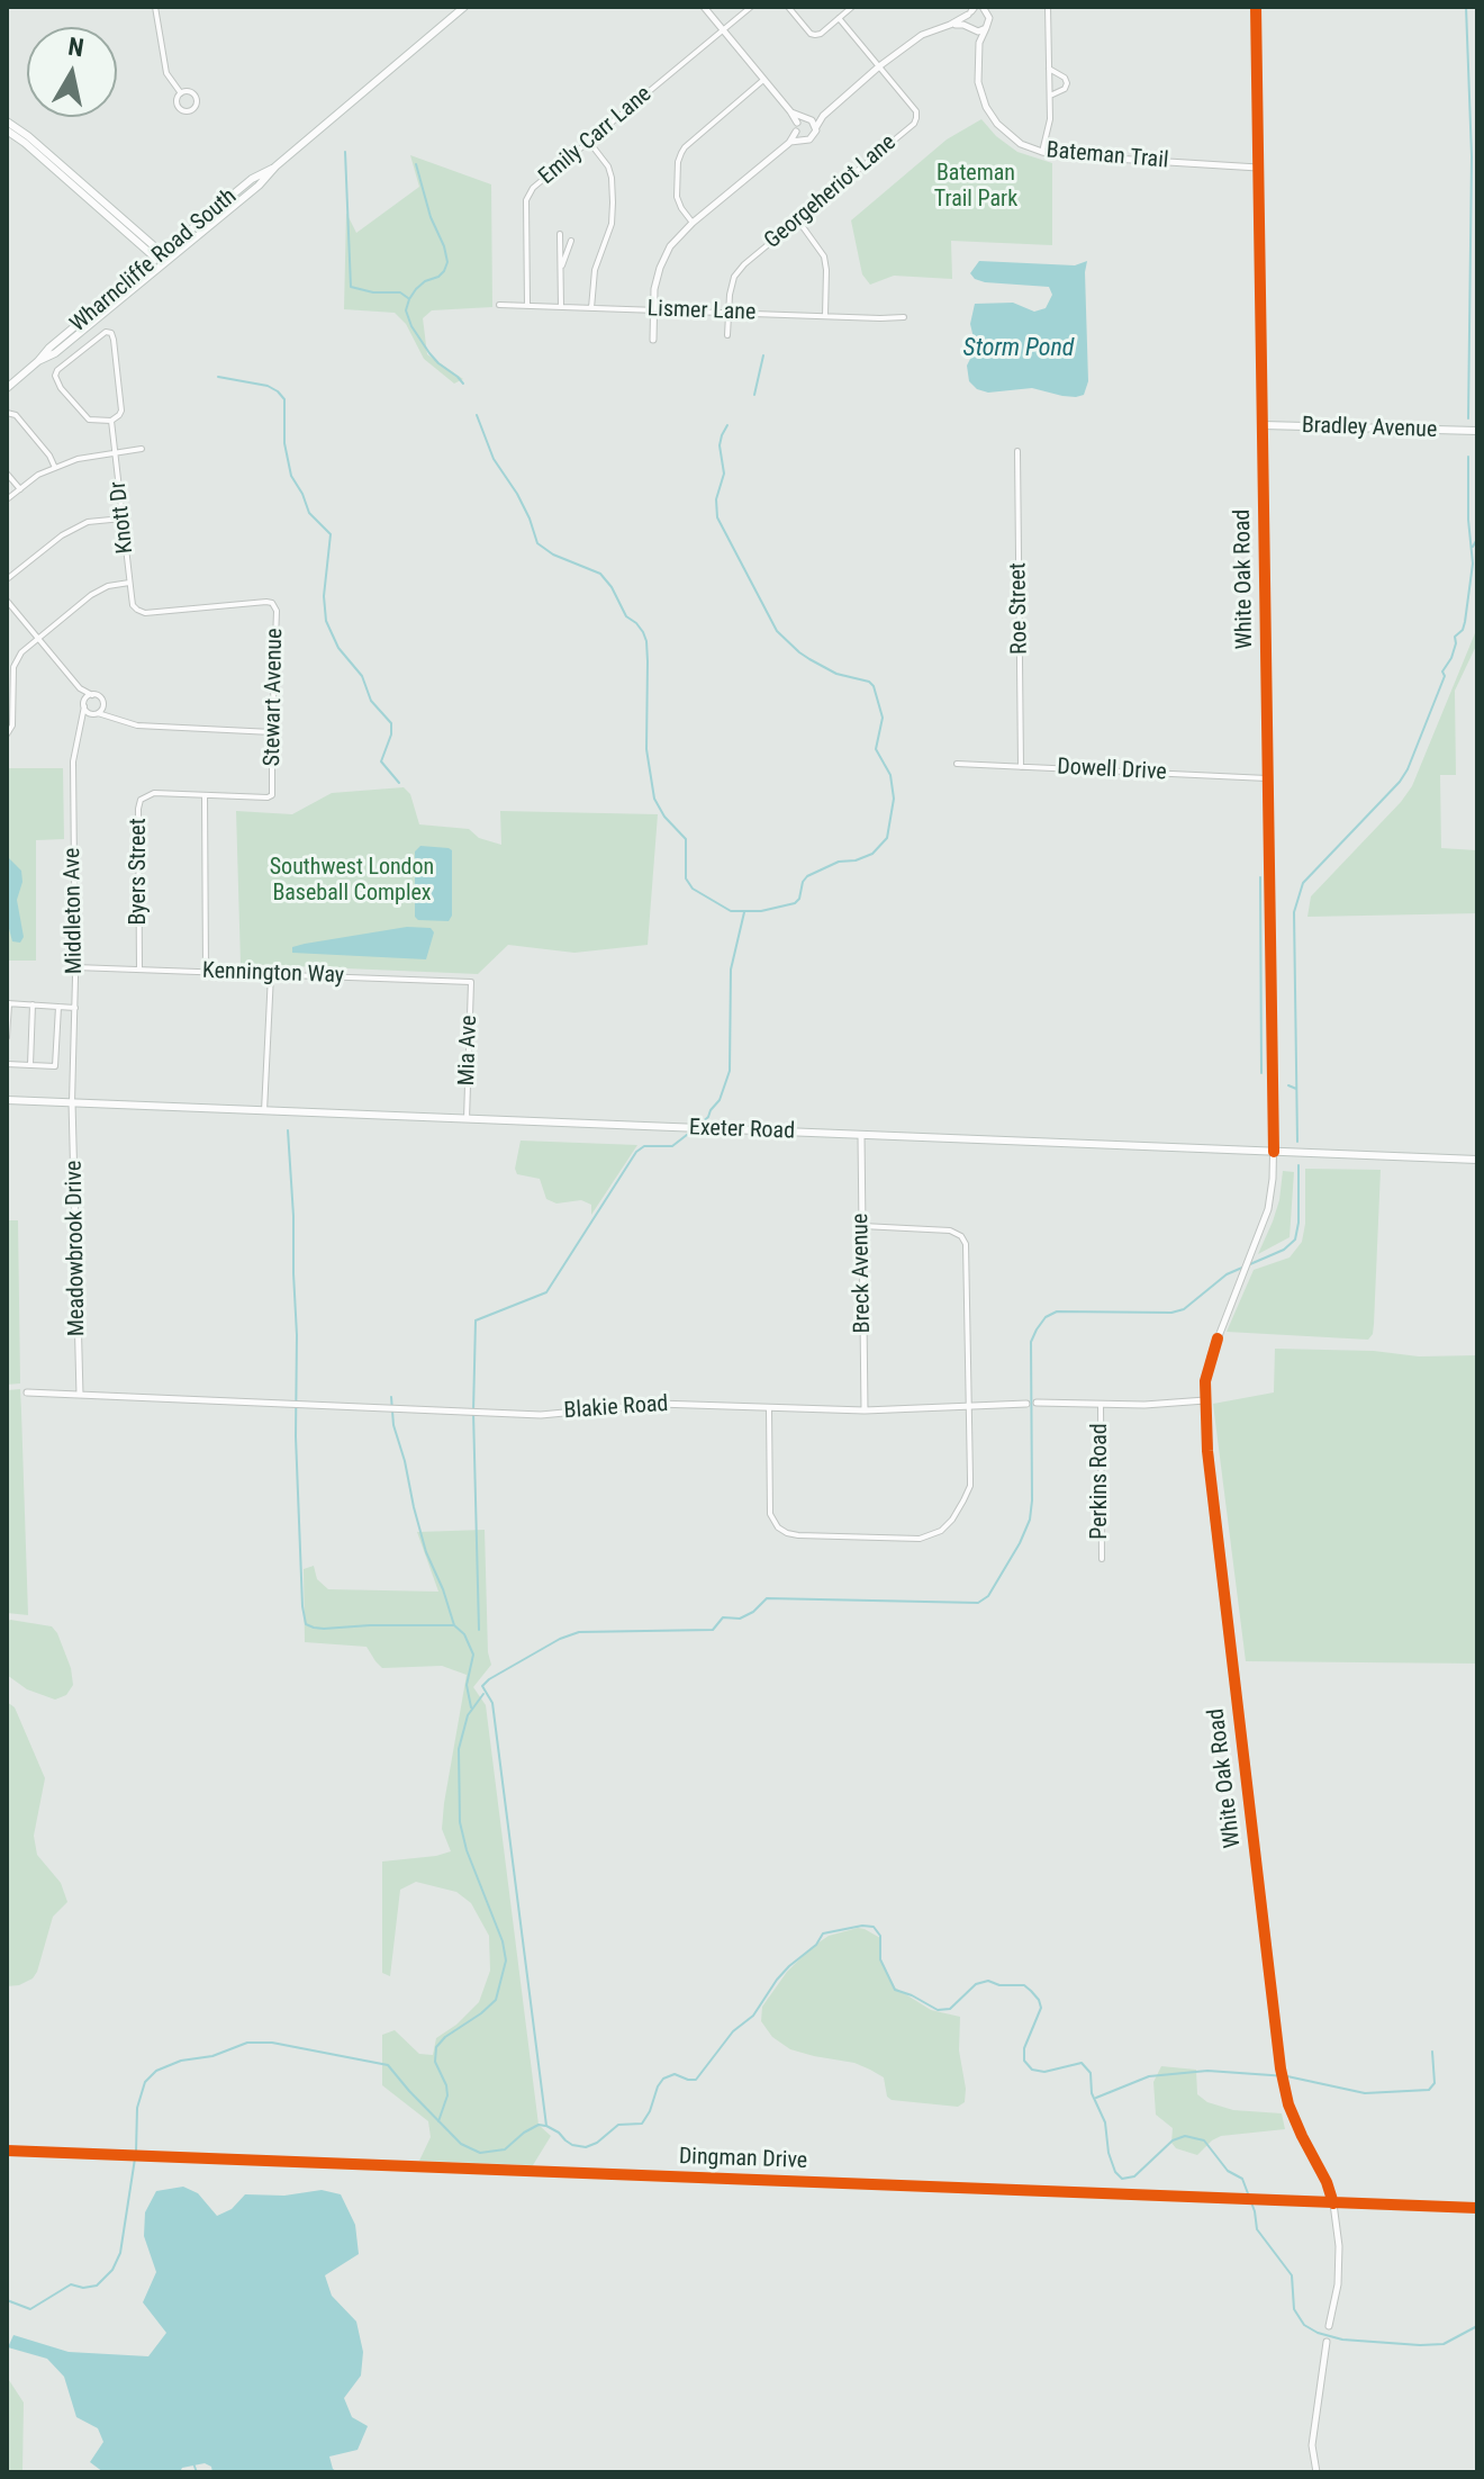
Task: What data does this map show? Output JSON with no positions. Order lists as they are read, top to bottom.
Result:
{
  "streets": {
    "main road": ["Wharncliffe Road South", "Bradley Avenue", "Exeter Road"],
    "street": [
      "Emily Carr Lane",
      "Bateman Trail",
      "Georgeheriot Lane",
      "Lismer Lane",
      "Knott Dr",
      "White Oak Road",
      "Roe Street",
      "Stewart Avenue",
      "Dowell Drive",
      "Byers Street",
      "Middleton Ave",
      "Kennington Way",
      "Mia Ave",
      "Meadowbrook Drive",
      "Breck Avenue",
      "Blakie Road",
      "Perkins Road",
      "Dingman Drive"
    ]
  },
  "crossings": [
    ["Emily Carr Lane", "Lismer Lane"],
    ["Bateman Trail", "White Oak Road"],
    ["Georgeheriot Lane", "Lismer Lane"],
    ["Bradley Avenue", "White Oak Road"],
    ["Knott Dr", "Stewart Avenue"],
    ["White Oak Road", "Dowell Drive"],
    ["White Oak Road", "Exeter Road"],
    ["White Oak Road", "Blakie Road"],
    ["White Oak Road", "Dingman Drive"],
    ["Roe Street", "Dowell Drive"],
    ["Stewart Avenue", "Byers Street"],
    ["Byers Street", "Kennington Way"],
    ["Middleton Ave", "Kennington Way"],
    ["Middleton Ave", "Exeter Road"],
    ["Middleton Ave", "Meadowbrook Drive"],
    ["Kennington Way", "Mia Ave"],
    ["Mia Ave", "Exeter Road"],
    ["Exeter Road", "Meadowbrook Drive"],
    ["Exeter Road", "Breck Avenue"],
    ["Meadowbrook Drive", "Blakie Road"],
    ["Breck Avenue", "Blakie Road"],
    ["Blakie Road", "Perkins Road"]
  ],
  "water": ["Storm Pond"],
  "parks": ["Bateman Trail Park", "Southwest London Baseball Complex"],
  "north": "top"
}
